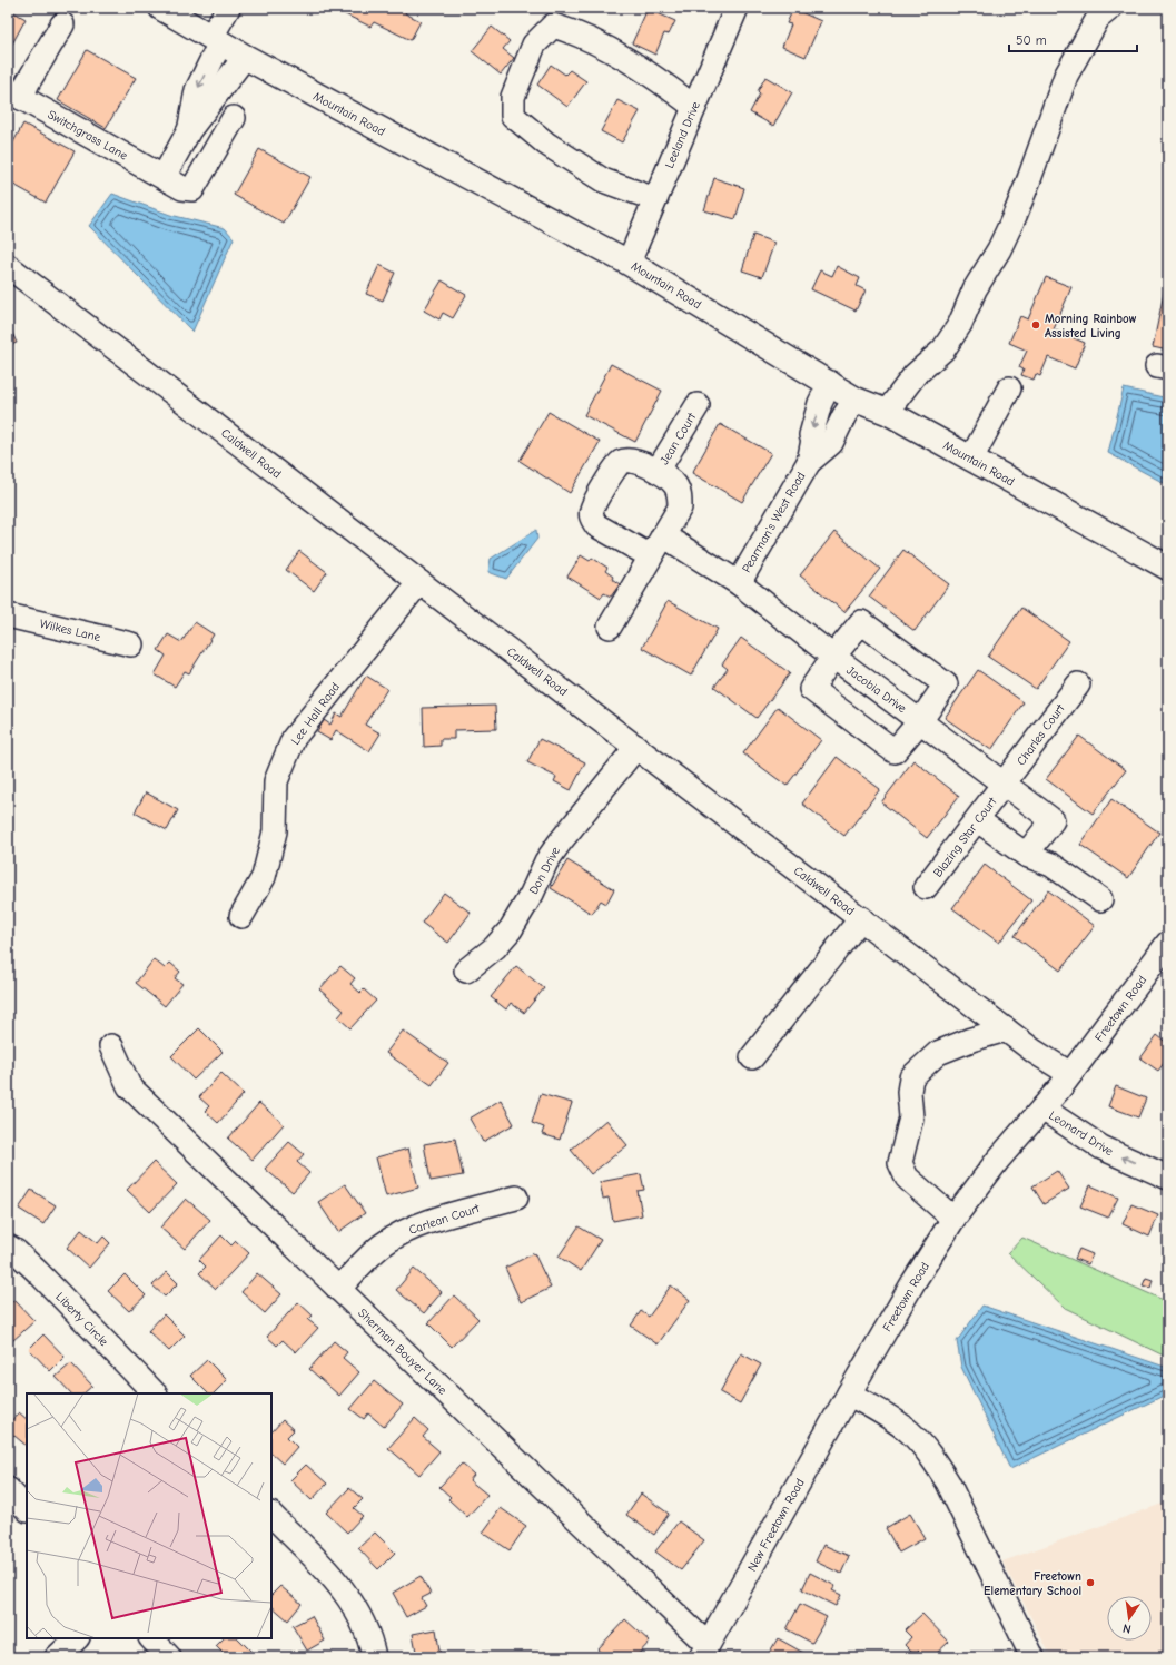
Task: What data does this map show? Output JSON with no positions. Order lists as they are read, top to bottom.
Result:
{
  "streets": {
    "main road": ["Mountain Road"],
    "street": [
      "Switchgrass Lane",
      "Leeland Drive",
      "Jean Court",
      "Caldwell Road",
      "Pearman's West Road",
      "Wilkes Lane",
      "Jacobia Drive",
      "Lee Hall Road",
      "Charles Court",
      "Blazing Star Court",
      "Don Drive",
      "Freetown Road",
      "Leonard Drive",
      "Carlean Court",
      "Liberty Circle",
      "Sherman Bouyer Lane",
      "New Freetown Road"
    ]
  },
  "crossings": [
    ["Mountain Road", "Leeland Drive"],
    ["Mountain Road", "Pearman's West Road"],
    ["Jean Court", "Jacobia Drive"],
    ["Caldwell Road", "Lee Hall Road"],
    ["Caldwell Road", "Don Drive"],
    ["Caldwell Road", "Freetown Road"],
    ["Pearman's West Road", "Jacobia Drive"],
    ["Jacobia Drive", "Charles Court"],
    ["Jacobia Drive", "Blazing Star Court"],
    ["Charles Court", "Blazing Star Court"],
    ["Freetown Road", "Leonard Drive"],
    ["Freetown Road", "New Freetown Road"],
    ["Carlean Court", "Sherman Bouyer Lane"],
    ["Sherman Bouyer Lane", "New Freetown Road"]
  ],
  "one_way": ["Leonard Drive"],
  "places": ["Morning Rainbow Assisted Living", "Freetown Elementary School"],
  "scale_bar": "50 m",
  "north": "bottom"
}
